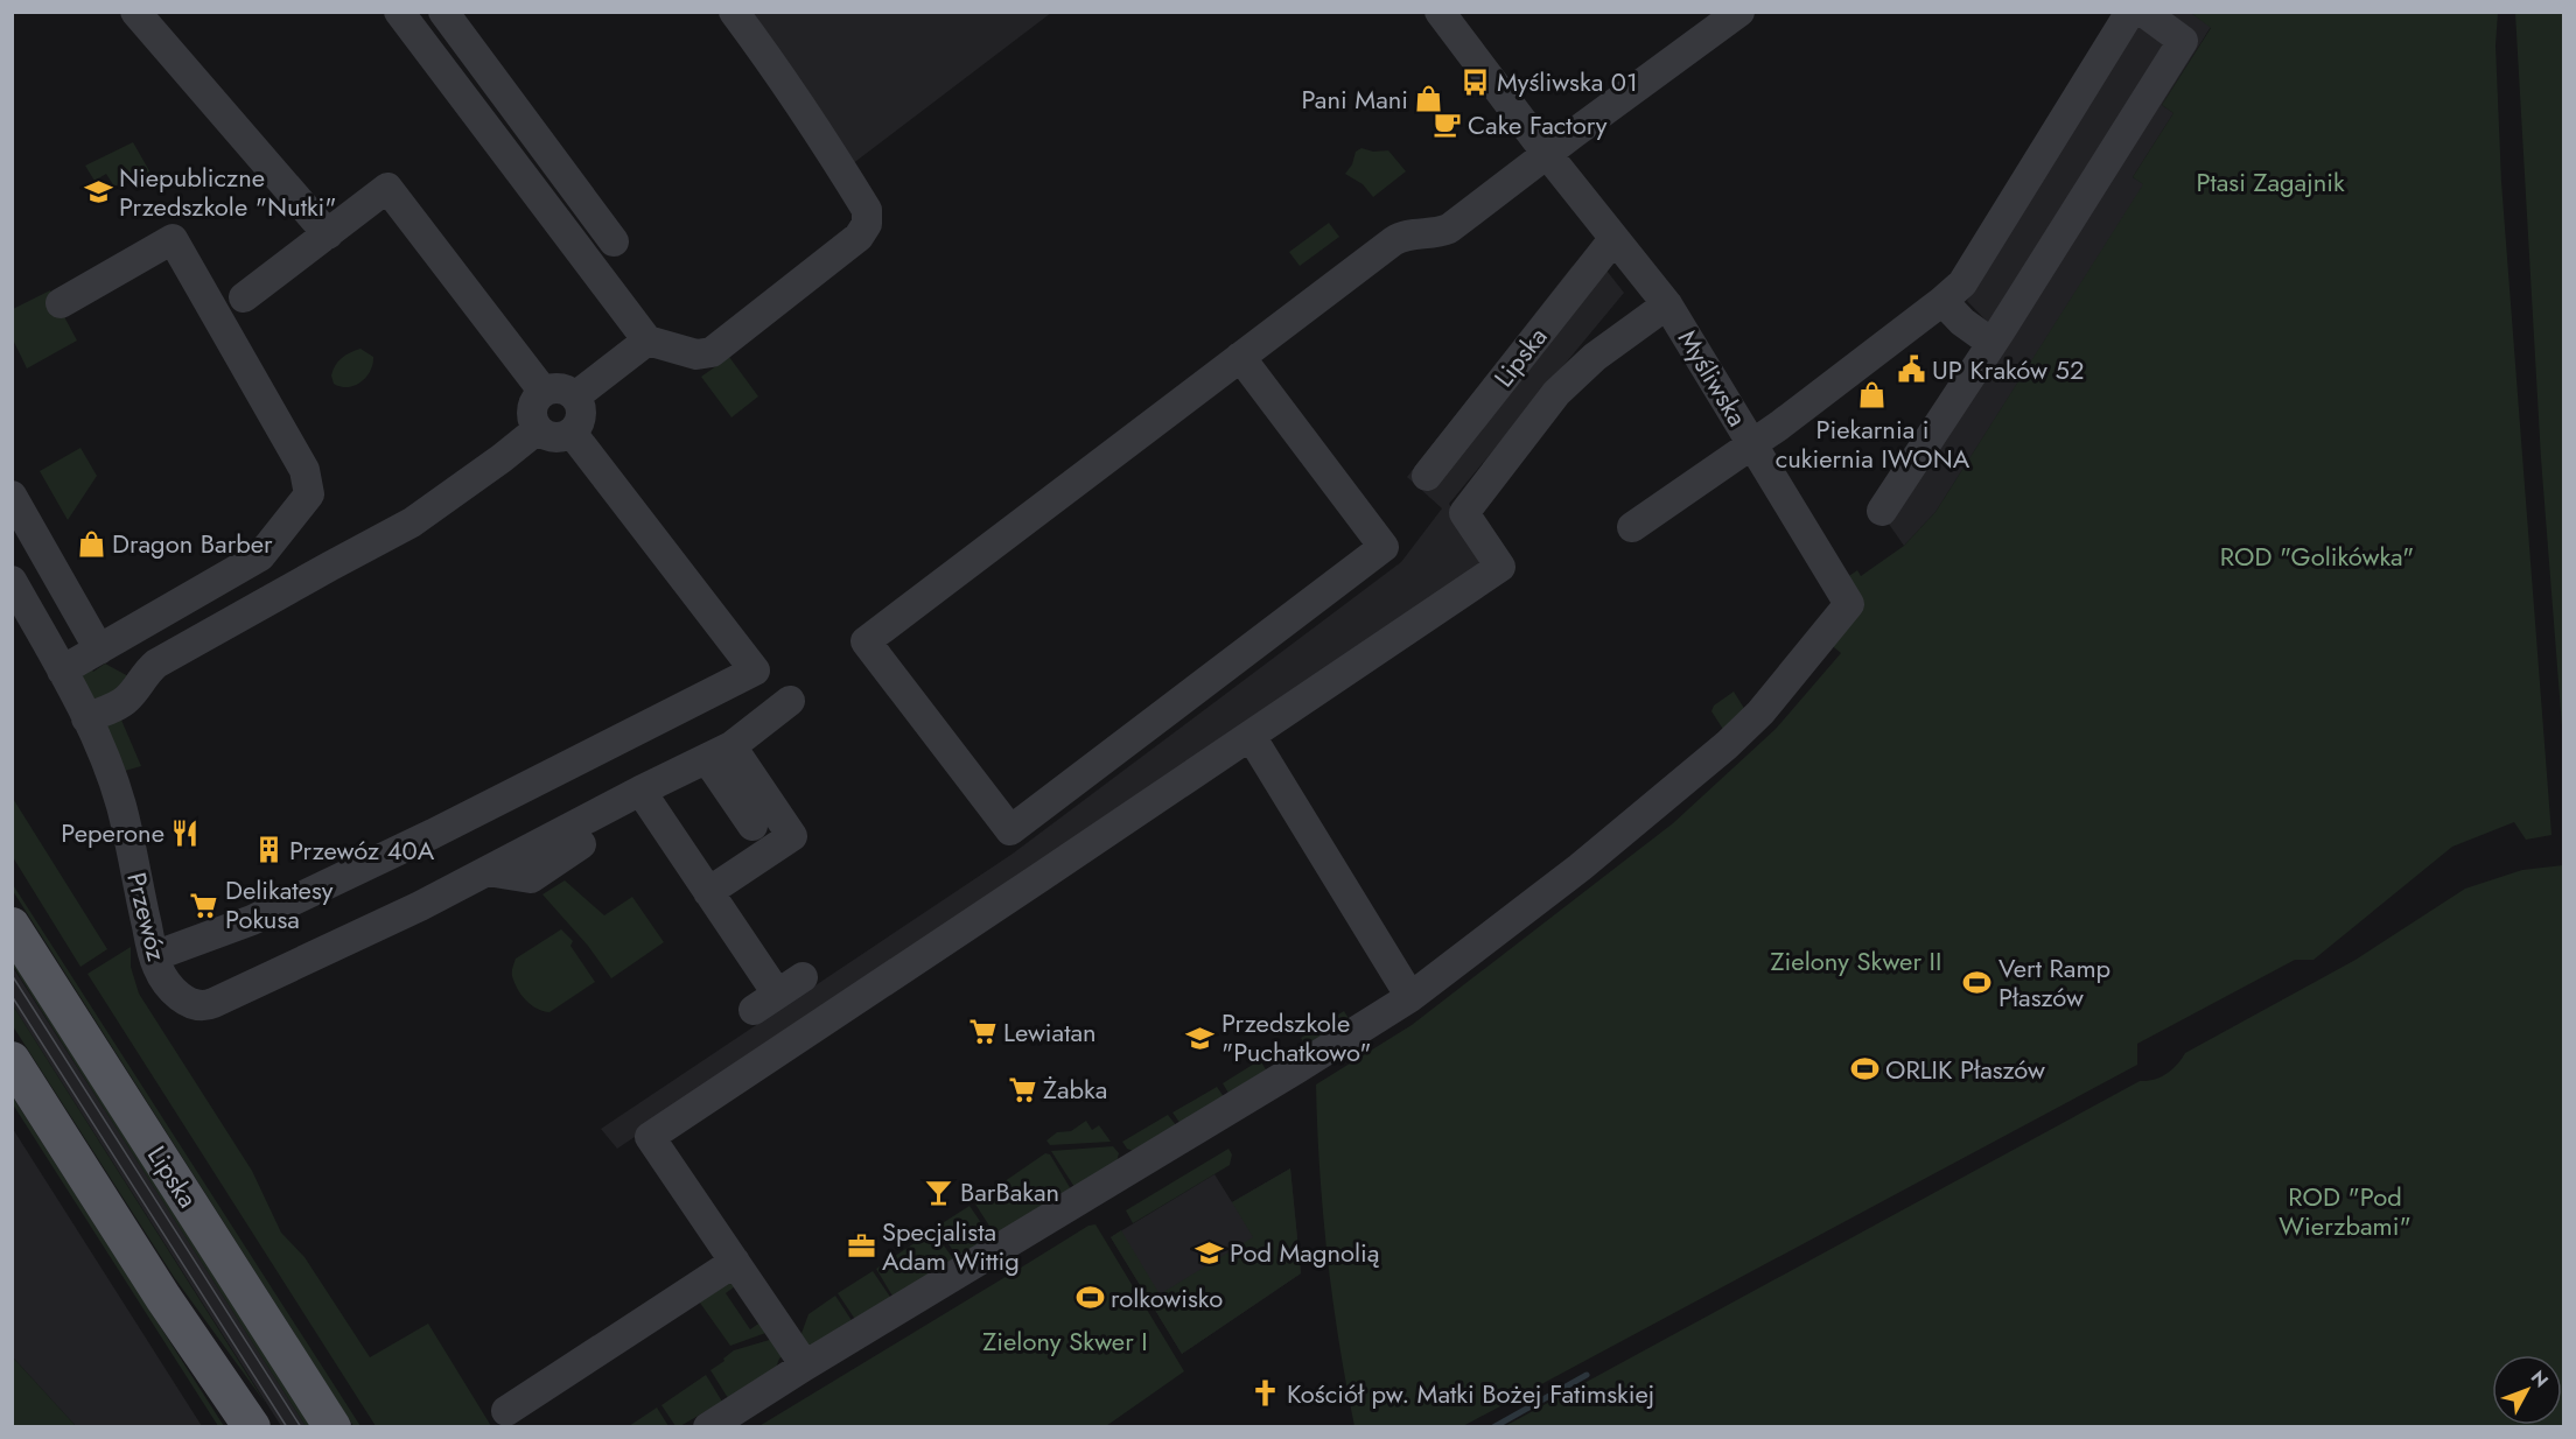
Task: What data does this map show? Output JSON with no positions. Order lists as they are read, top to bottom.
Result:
{
  "streets": {
    "main road": ["Lipska"],
    "street": ["Myśliwska", "Przewóz"]
  },
  "crossings": [
    ["Lipska", "Myśliwska"]
  ],
  "parks": [
    "Ptasi Zagajnik",
    "ROD \"Golikówka\"",
    "Zielony Skwer II",
    "ROD \"Pod Wierzbami\"",
    "Zielony Skwer I"
  ],
  "places": {
    "bus stop": ["Myśliwska 01"],
    "shop": ["Pani Mani", "Piekarnia i cukiernia IWONA", "Dragon Barber"],
    "cafe": ["Cake Factory"],
    "school or university": ["Niepubliczne Przedszkole \"Nutki\"", "Przedszkole \"Puchatkowo\"", "Pod Magnolią"],
    "public building": ["UP Kraków 52"],
    "restaurant": ["Peperone"],
    "building": ["Przewóz 40A"],
    "supermarket": ["Delikatesy Pokusa", "Lewiatan", "Żabka"],
    "sports": ["Vert Ramp Płaszów", "ORLIK Płaszów", "rolkowisko"],
    "bar": ["BarBakan"],
    "office": ["Specjalista Adam Wittig"],
    "church": ["Kościół pw. Matki Bożej Fatimskiej"]
  },
  "north": "top right"
}
